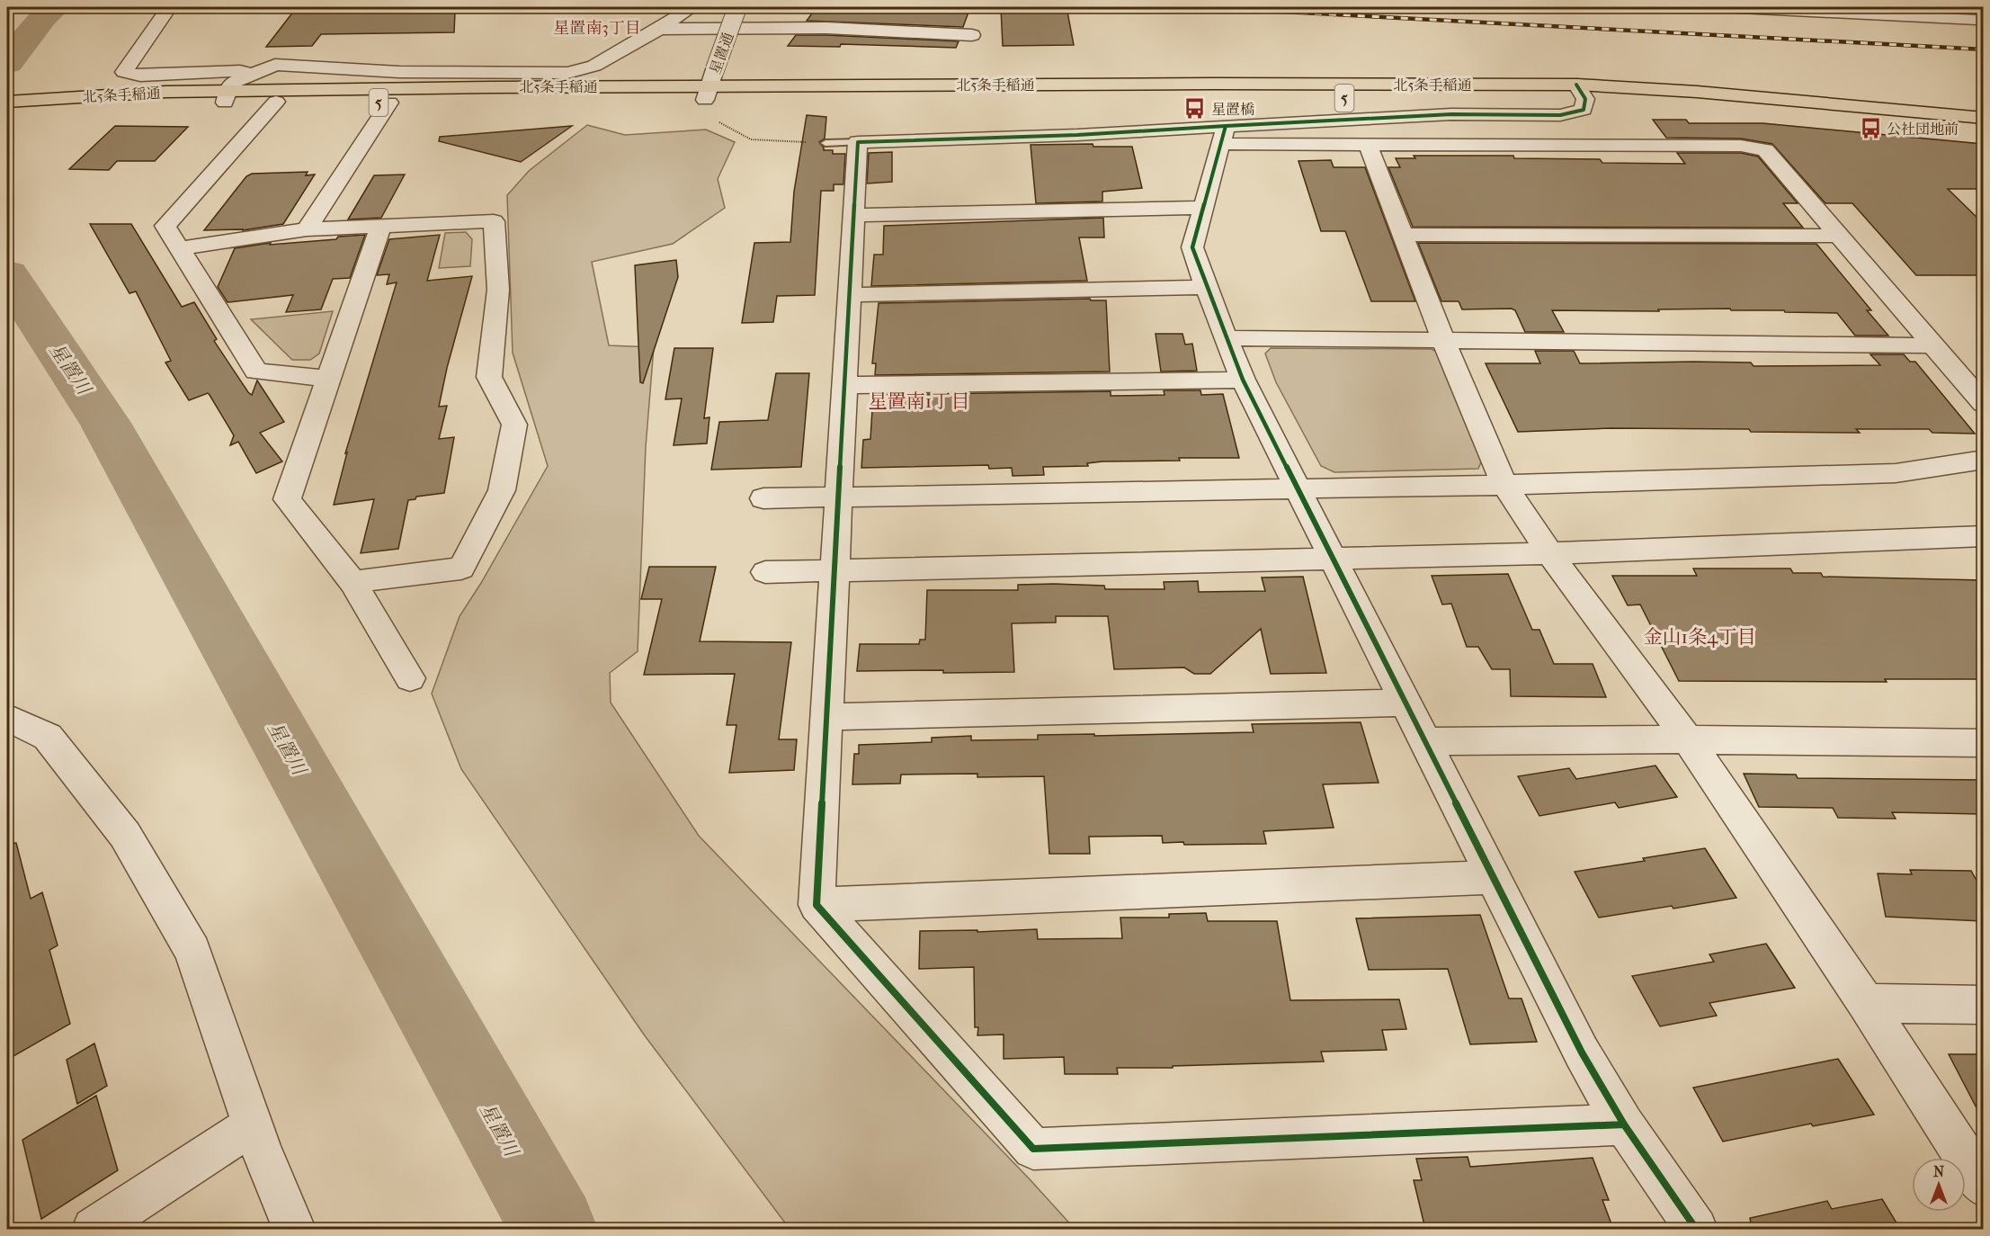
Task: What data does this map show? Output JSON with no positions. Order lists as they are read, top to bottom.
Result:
{
  "streets": {
    "highway": ["北5条手稲通", "5"],
    "street": ["星置通"]
  },
  "crossings": [
    ["星置通", "北5条手稲通"]
  ],
  "districts": ["星置南3丁目", "星置南1丁目", "金山1条4丁目"],
  "water": ["星置川"],
  "places": {
    "bus stop": ["星置橋", "公社団地前"]
  },
  "north": "top"
}
